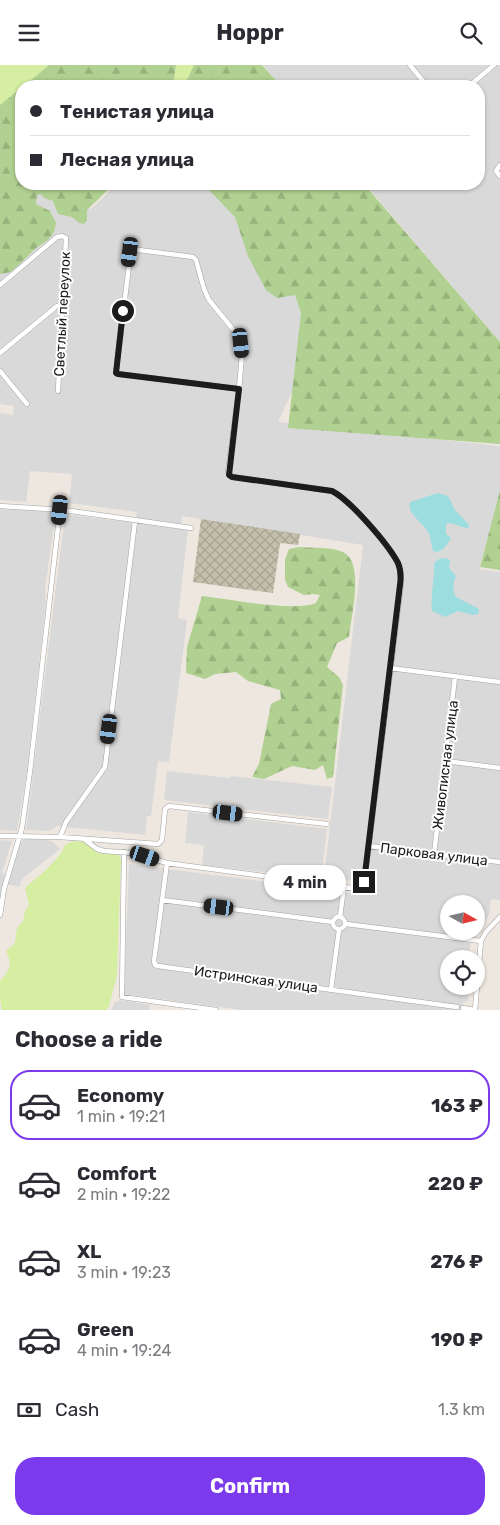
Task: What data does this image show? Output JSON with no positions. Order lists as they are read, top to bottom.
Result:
{
  "streets": {
    "street": [
      "Светлый переулок",
      "Живописная улица",
      "Парковая улица",
      "Истринская улица"
    ]
  },
  "crossings": [
    ["Живописная улица", "Парковая улица"]
  ],
  "north": "right",
  "page": {
    "header": "Hoppr",
    "banner": ["Тенистая улица", "Лесная улица"],
    "bubble": "4 min",
    "heading": "Choose a ride",
    "list": [
      {
        "name": "Economy",
        "note": "1 min · 19:21",
        "value": "163 ₽"
      },
      {
        "name": "Comfort",
        "note": "2 min · 19:22",
        "value": "220 ₽"
      },
      {
        "name": "XL",
        "note": "3 min · 19:23",
        "value": "276 ₽"
      },
      {
        "name": "Green",
        "note": "4 min · 19:24",
        "value": "190 ₽"
      }
    ],
    "pay": ["Cash", "1.3 km"],
    "buttons": "Confirm"
  }
}
